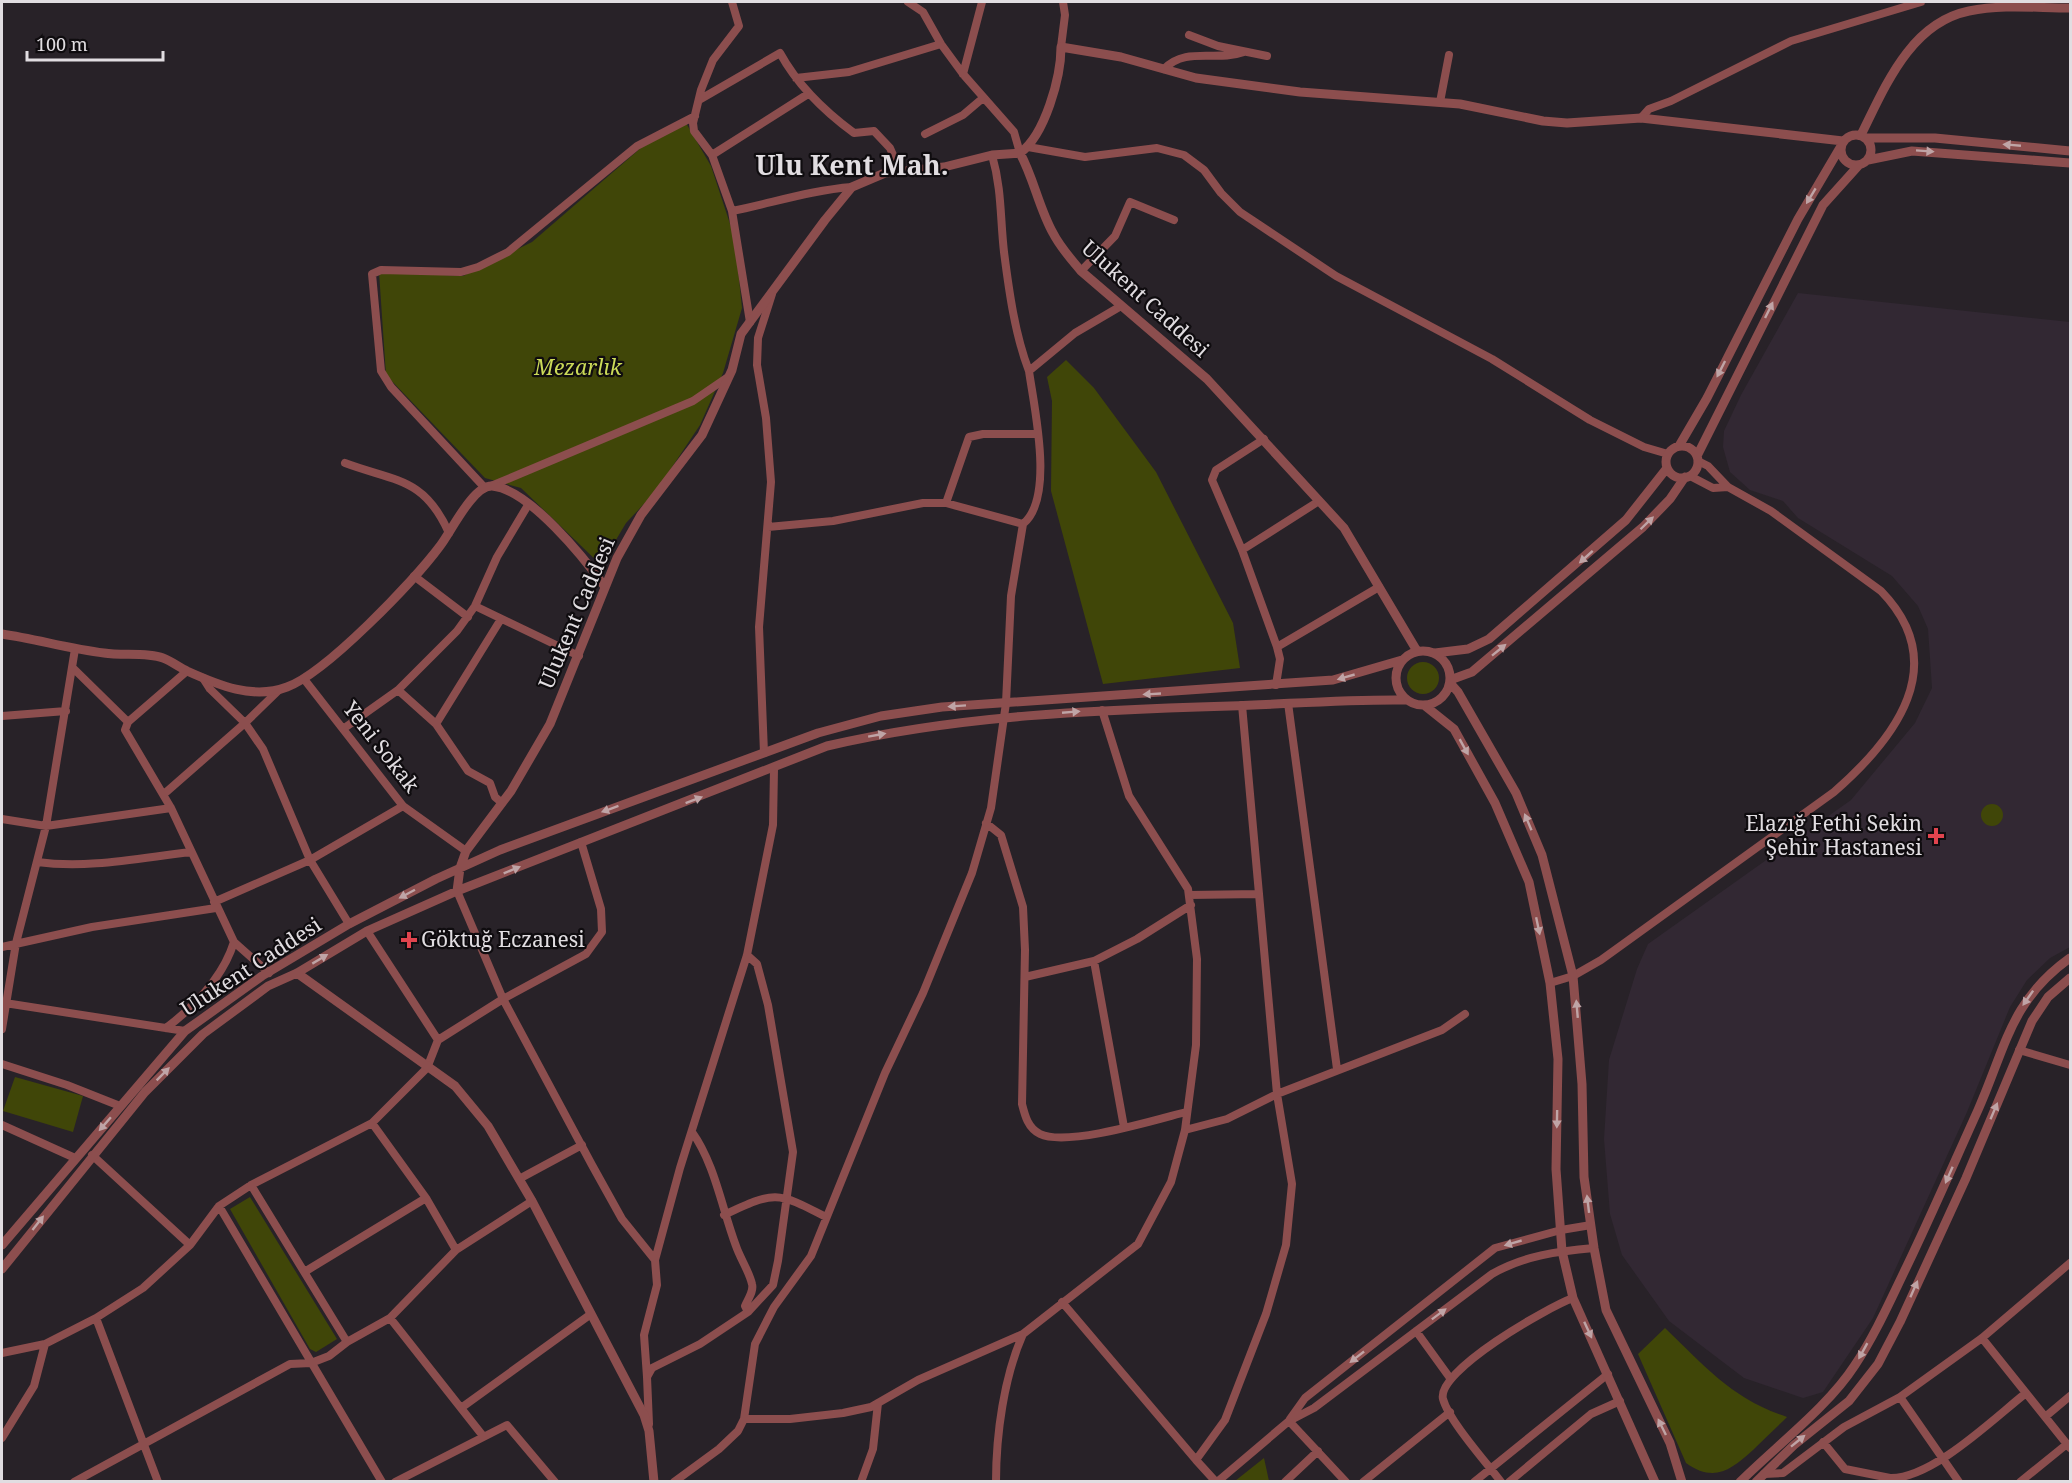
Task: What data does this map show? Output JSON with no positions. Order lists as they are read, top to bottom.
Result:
{
  "streets": {
    "street": ["Ulukent Caddesi", "Yeni Sokak"]
  },
  "crossings": [
    ["Ulukent Caddesi", "Yeni Sokak"]
  ],
  "districts": ["Ulu Kent Mah."],
  "parks": ["Mezarlık"],
  "places": {
    "health": ["Elazığ Fethi Sekin Şehir Hastanesi", "Göktuğ Eczanesi"]
  },
  "scale_bar": "100 m"
}
